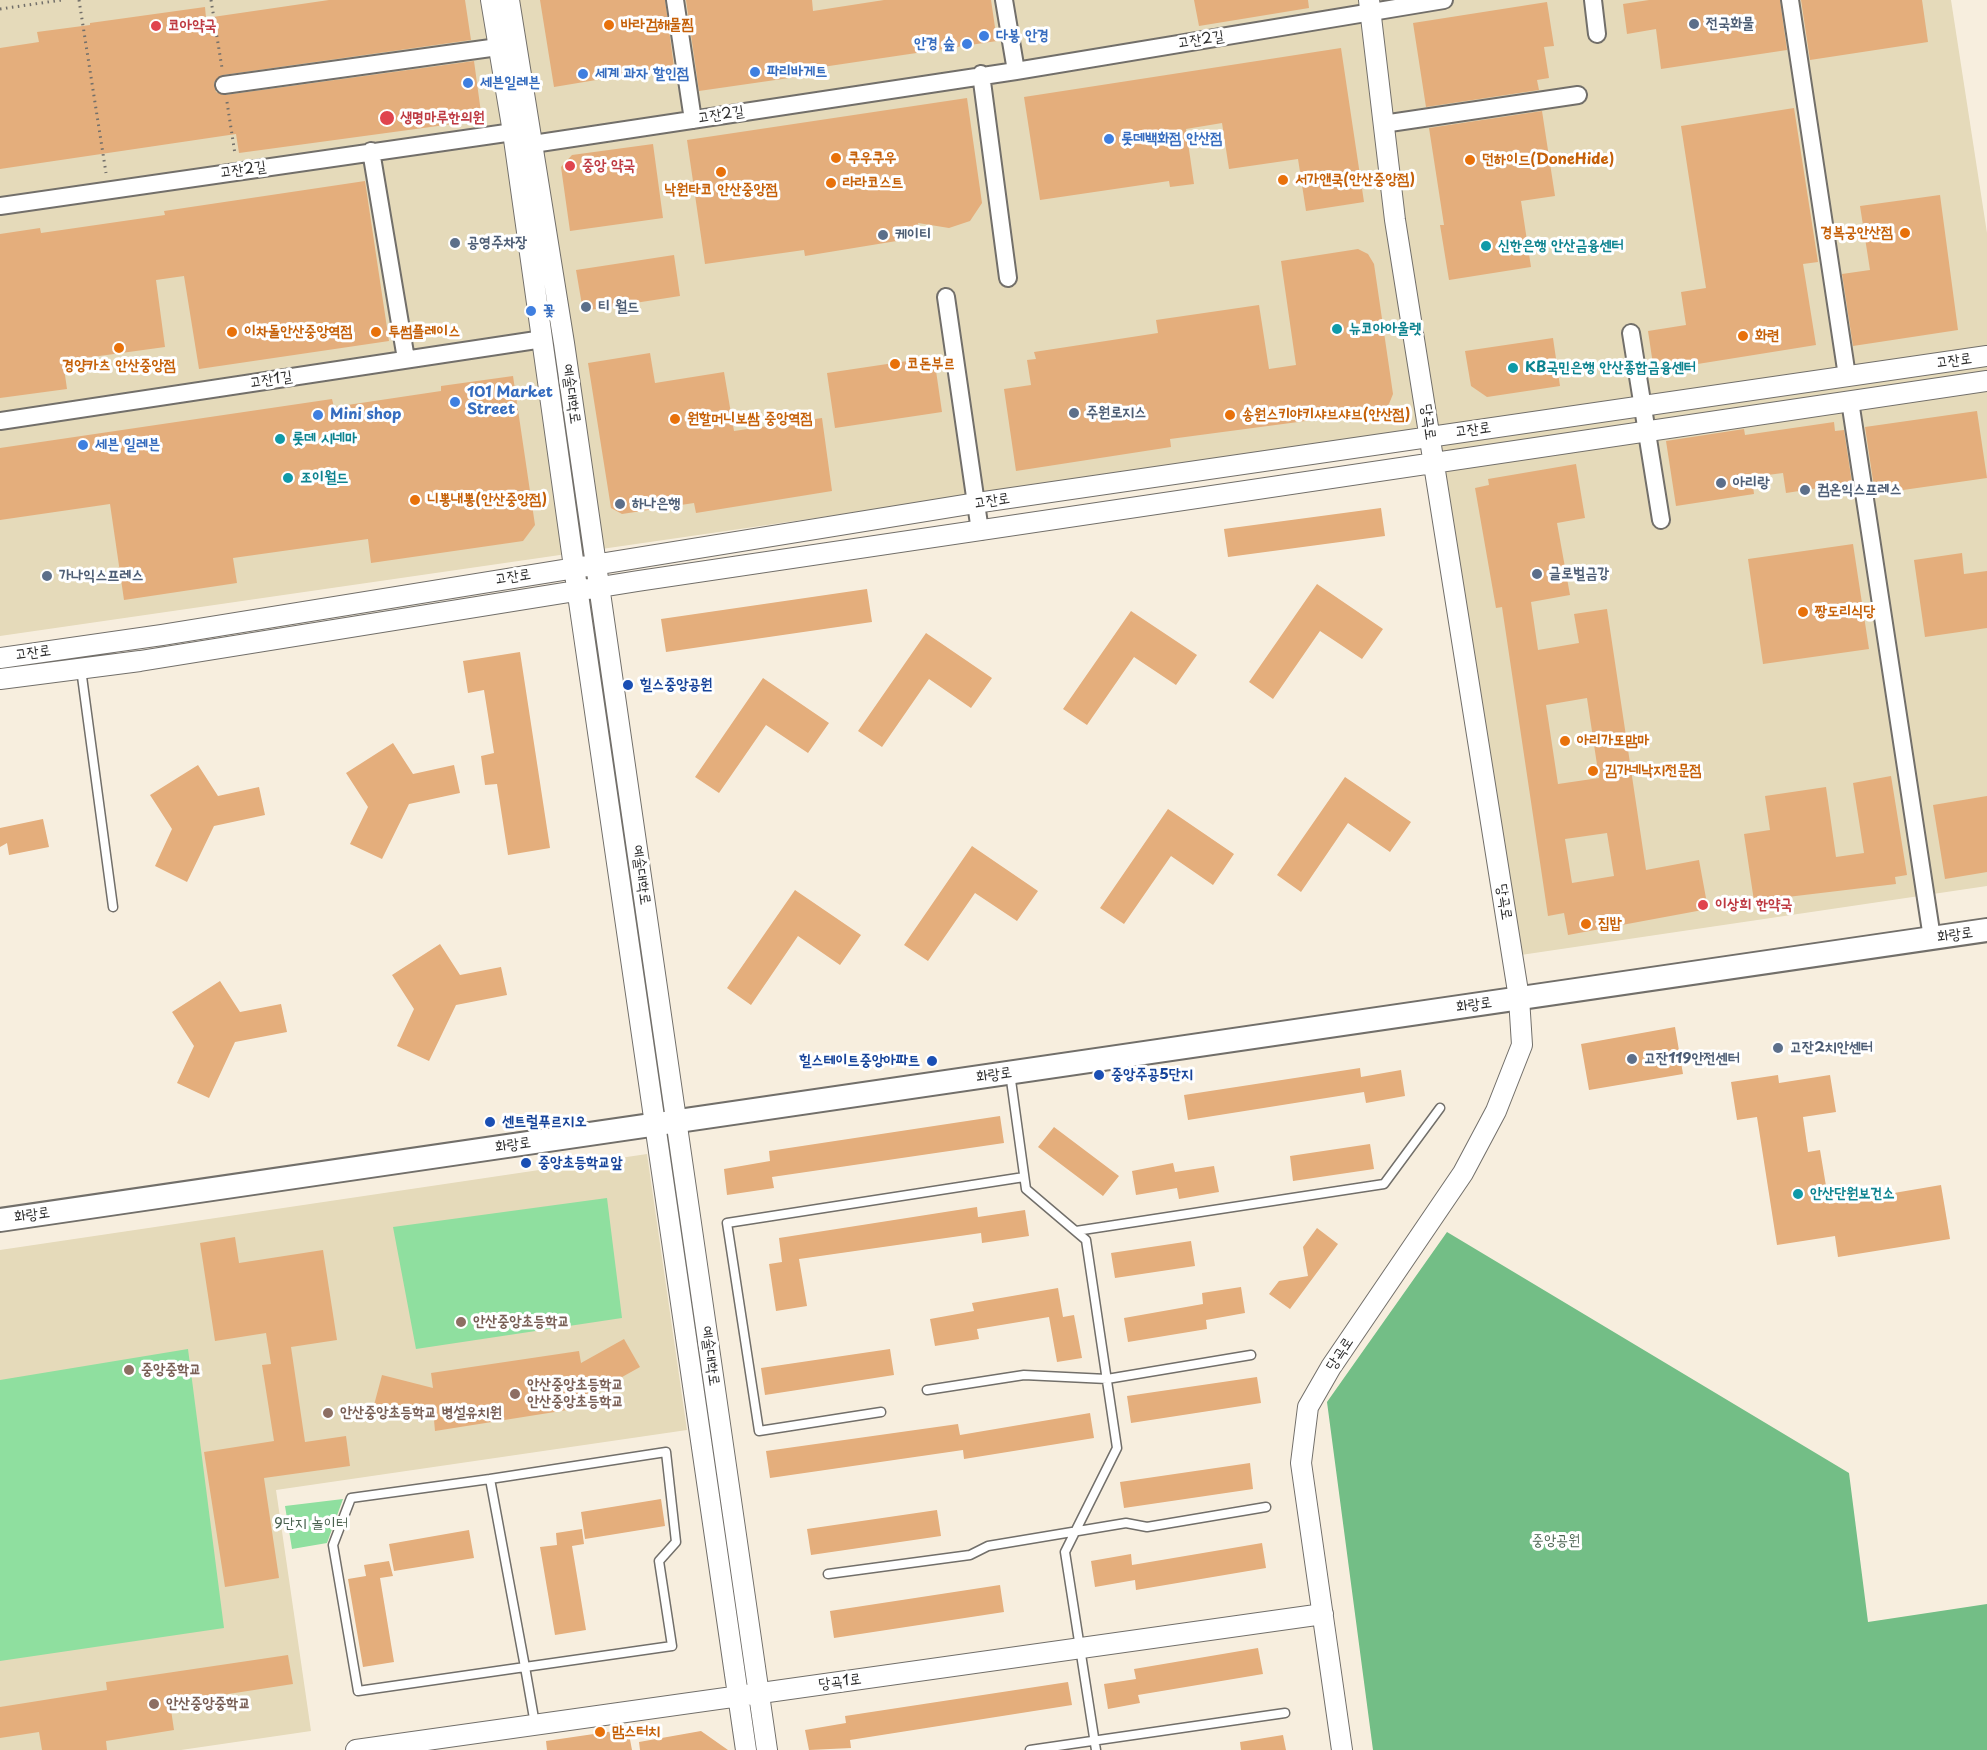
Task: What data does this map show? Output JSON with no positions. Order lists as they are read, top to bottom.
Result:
{
  "streets": {
    "main road": ["화랑로"],
    "street": [
      "고잔2길",
      "고잔로",
      "고잔1길",
      "예술대학로",
      "당곡로",
      "당곡1로"
    ]
  },
  "crossings": [
    ["고잔2길", "예술대학로"],
    ["고잔2길", "당곡로"],
    ["고잔로", "예술대학로"],
    ["고잔로", "당곡로"],
    ["고잔1길", "예술대학로"],
    ["예술대학로", "화랑로"],
    ["예술대학로", "당곡1로"],
    ["당곡로", "화랑로"],
    ["당곡로", "당곡1로"]
  ],
  "parks": ["9단지 놀이터", "중앙공원"],
  "places": [
    "전국화물",
    "바라검해물찜",
    "코아약국",
    "다봉 안경",
    "안경 숲",
    "파리바게트",
    "세계 과자 할인점",
    "세븐일레븐",
    "생명마루한의원",
    "롯데백화점 안산점",
    "쿠우쿠우",
    "던하이드(DoneHide)",
    "중앙 약국",
    "낙원타코 안산중앙점",
    "서가앤쿡(안산중앙점)",
    "라라코스트",
    "경복궁안산점",
    "케이티",
    "공영주차장",
    "신한은행 안산금융센터",
    "티 월드",
    "꽃",
    "뉴코아아울렛",
    "이차돌안산중앙역점",
    "투썸플레이스",
    "화련",
    "경양카츠 안산중앙점",
    "코돈부르",
    "KB국민은행 안산종합금융센터",
    "101 Market Street",
    "주원로지스",
    "Mini shop",
    "송원스키야키샤브샤브(안산점)",
    "원할머니보쌈 중앙역점",
    "롯데 시네마",
    "세븐 일레븐",
    "조이월드",
    "아리랑",
    "컴온익스프레스",
    "니뽕내뽕(안산중앙점)",
    "하나은행",
    "글로벌금강",
    "가나익스프레스",
    "짱도리식당",
    "힐스중앙공원",
    "아리가또맘마",
    "김가네낙지전문점",
    "이상희 한약국",
    "집밥",
    "고잔2치안센터",
    "고잔119안전센터",
    "힐스테이트중앙아파트",
    "중앙주공5단지",
    "센트럴푸르지오",
    "중앙초등학교앞",
    "안산단원보건소",
    "안산중앙초등학교",
    "중앙중학교",
    "안산중앙초등학교 안산중앙초등학교",
    "안산중앙초등학교 병설유치원",
    "안산중앙중학교",
    "맘스터치"
  ]
}
